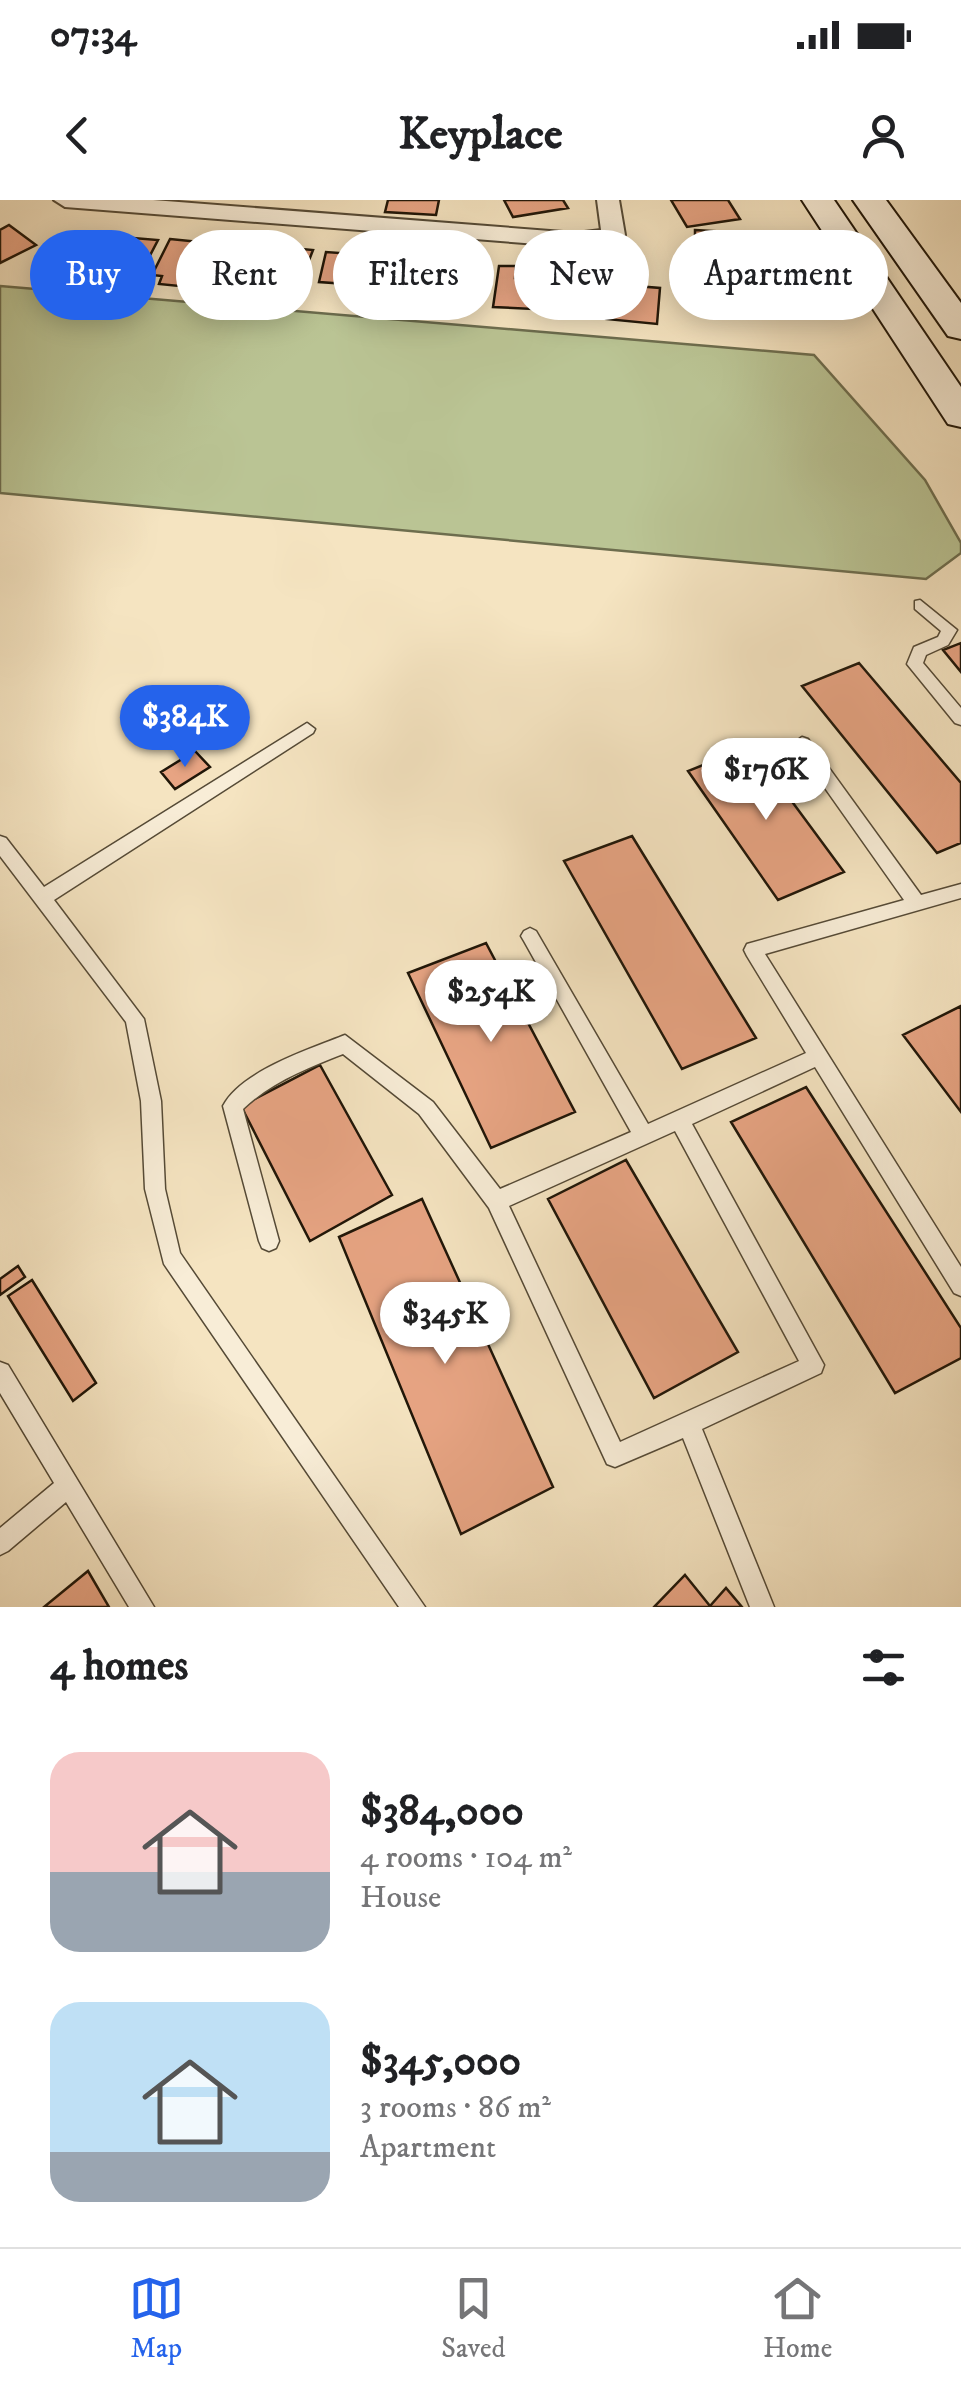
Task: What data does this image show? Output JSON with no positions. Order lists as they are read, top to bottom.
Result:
{
  "page": {
    "status": "07:34",
    "header": "Keyplace",
    "chip": [
      "Buy",
      "Rent",
      "Filters",
      "New",
      "Apartment"
    ],
    "price": [
      "$384K",
      "$176K",
      "$254K",
      "$345K"
    ],
    "heading": "4 homes",
    "list": [
      {
        "name": "$384,000",
        "note": "4 rooms · 104 m² · House"
      },
      {
        "name": "$345,000",
        "note": "3 rooms · 86 m² · Apartment"
      }
    ],
    "tabs": ["Map", "Saved", "Home"]
  }
}
